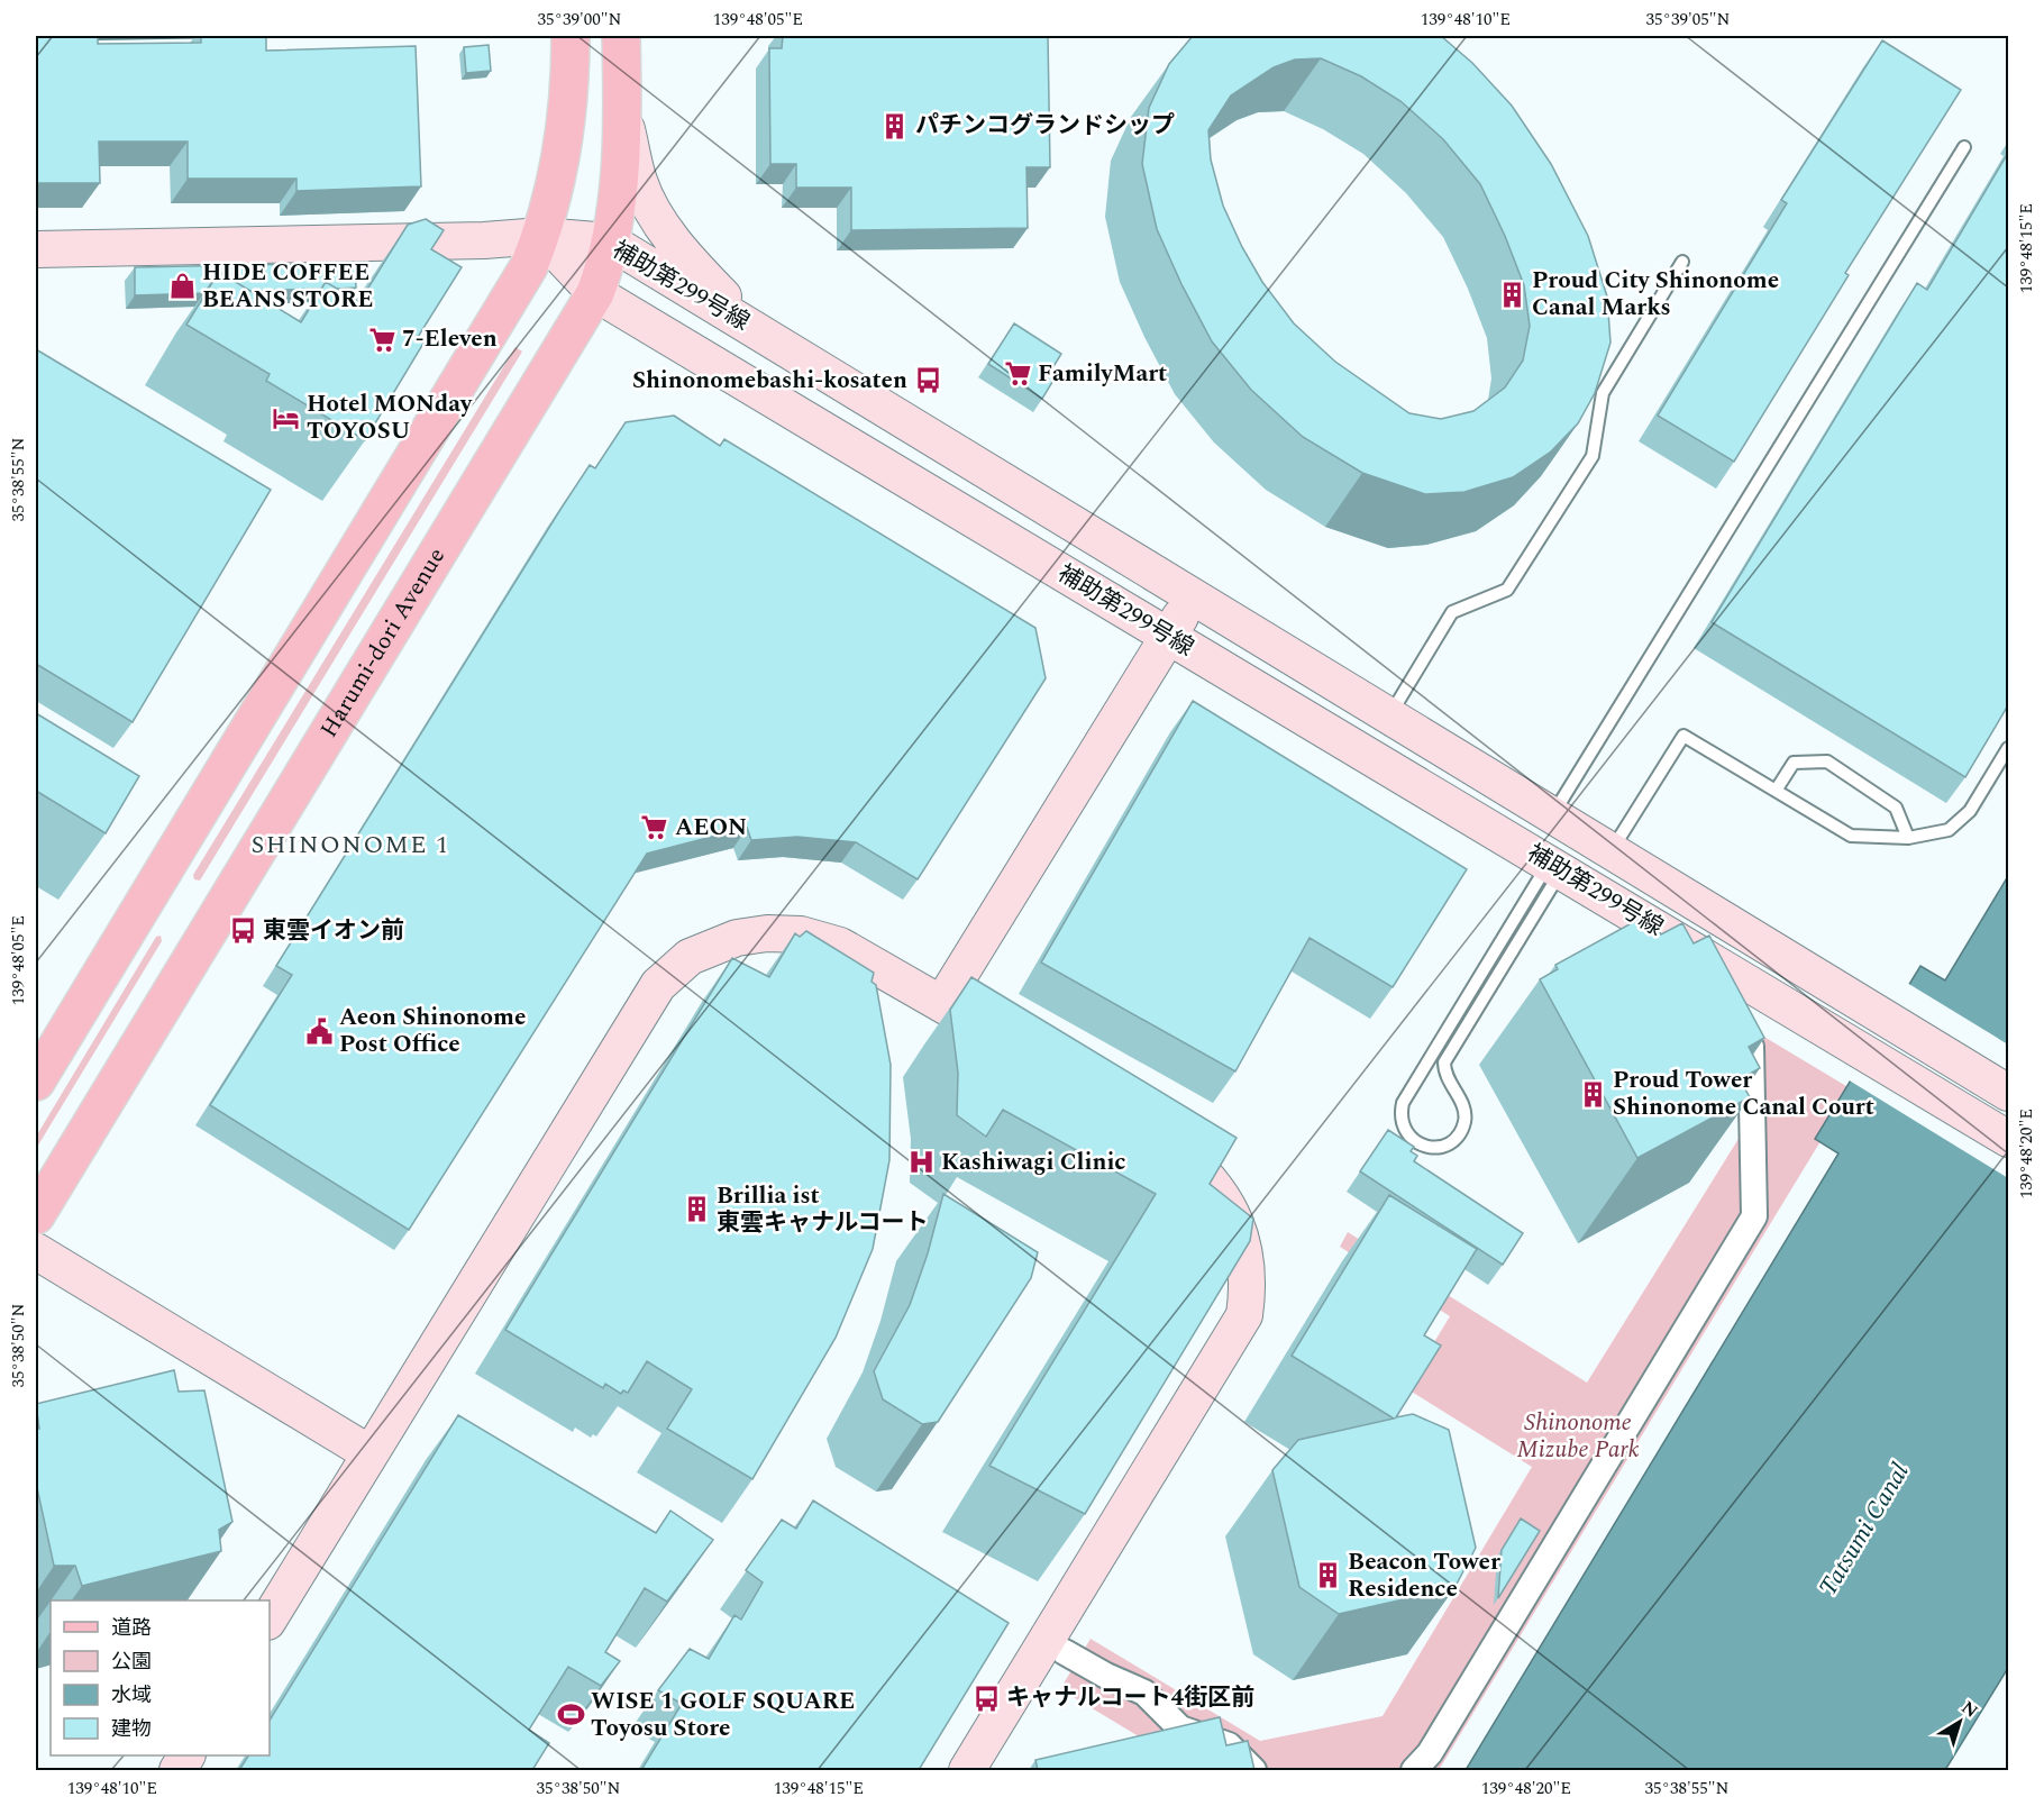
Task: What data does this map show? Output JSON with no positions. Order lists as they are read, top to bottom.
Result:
{
  "streets": {
    "main road": ["Harumi-dori Avenue"],
    "street": ["補助第299号線"]
  },
  "crossings": [
    ["補助第299号線", "Harumi-dori Avenue"]
  ],
  "districts": ["SHINONOME 1"],
  "water": ["Tatsumi Canal"],
  "parks": ["Shinonome Mizube Park"],
  "places": {
    "building": [
      "パチンコグランドシップ",
      "Proud City Shinonome Canal Marks",
      "Proud Tower Shinonome Canal Court",
      "Brillia ist 東雲キャナルコート",
      "Beacon Tower Residence"
    ],
    "shop": ["HIDE COFFEE BEANS STORE"],
    "supermarket": ["7-Eleven", "FamilyMart", "AEON"],
    "bus stop": ["Shinonomebashi-kosaten", "東雲イオン前", "キャナルコート4街区前"],
    "hotel": ["Hotel MONday TOYOSU"],
    "public building": ["Aeon Shinonome Post Office"],
    "hospital": ["Kashiwagi Clinic"],
    "sports": ["WISE 1 GOLF SQUARE Toyosu Store"]
  },
  "legend": [
    "道路",
    "公園",
    "水域",
    "建物"
  ],
  "north": "top right",
  "coordinates": [
    "35°39'00\"N",
    "139°48'05\"E",
    "139°48'10\"E",
    "35°39'05\"N",
    "139°48'15\"E",
    "35°38'55\"N",
    "139°48'20\"E",
    "35°38'50\"N"
  ]
}
